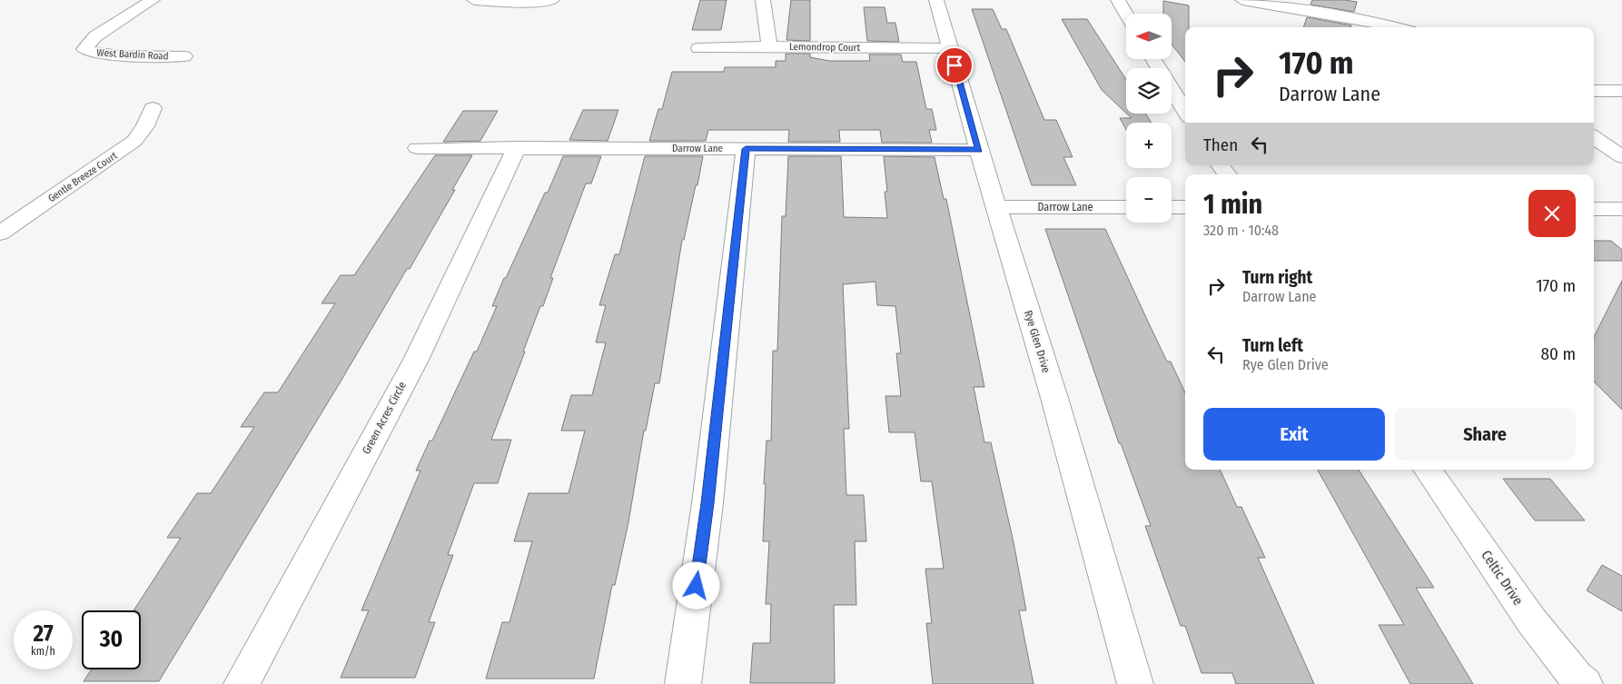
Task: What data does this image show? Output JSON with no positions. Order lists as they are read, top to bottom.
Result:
{
  "streets": {
    "street": [
      "Lemondrop Court",
      "West Bardin Road",
      "Darrow Lane",
      "Gentle Breeze Court",
      "Rye Glen Drive",
      "Green Acres Circle",
      "Celtic Drive"
    ]
  },
  "crossings": [
    ["Lemondrop Court", "Rye Glen Drive"],
    ["Darrow Lane", "Rye Glen Drive"],
    ["Darrow Lane", "Green Acres Circle"]
  ],
  "north": "left",
  "page": {
    "map_buttons": ["+", "−"],
    "turn": ["170 m", "Darrow Lane"],
    "then": "Then",
    "heading": ["1 min", "320 m · 10:48"],
    "list": [
      {
        "name": "Turn right",
        "note": "Darrow Lane",
        "value": "170 m"
      },
      {
        "name": "Turn left",
        "note": "Rye Glen Drive",
        "value": "80 m"
      }
    ],
    "buttons": ["Exit", "Share"],
    "speed": "27 km/h",
    "limit": "30"
  }
}
